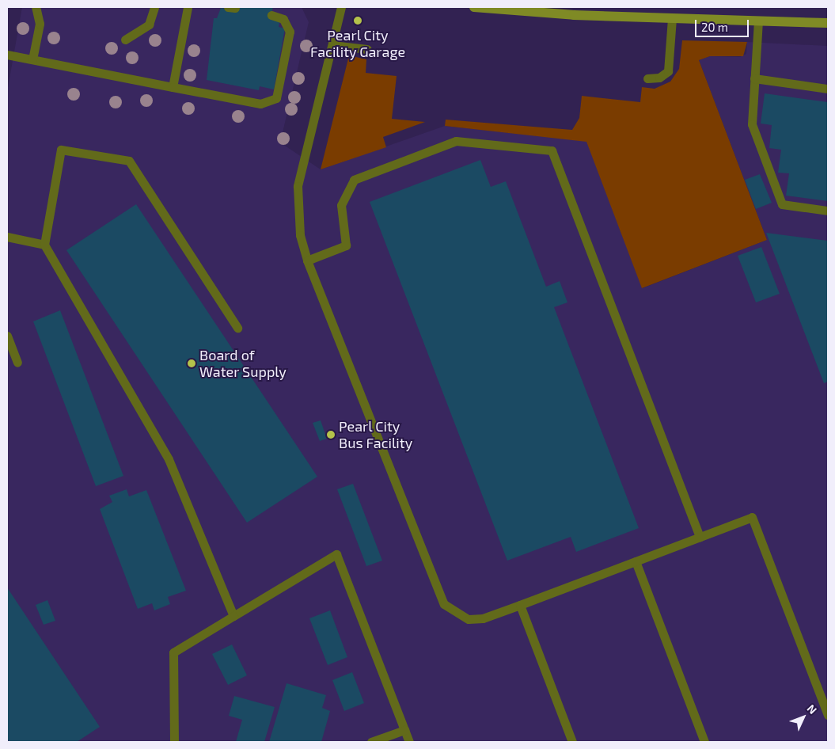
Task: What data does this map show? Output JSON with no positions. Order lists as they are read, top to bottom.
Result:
{
  "places": ["Pearl City Facility Garage", "Board of Water Supply", "Pearl City Bus Facility"],
  "scale_bar": "20 m",
  "north": "top right"
}
